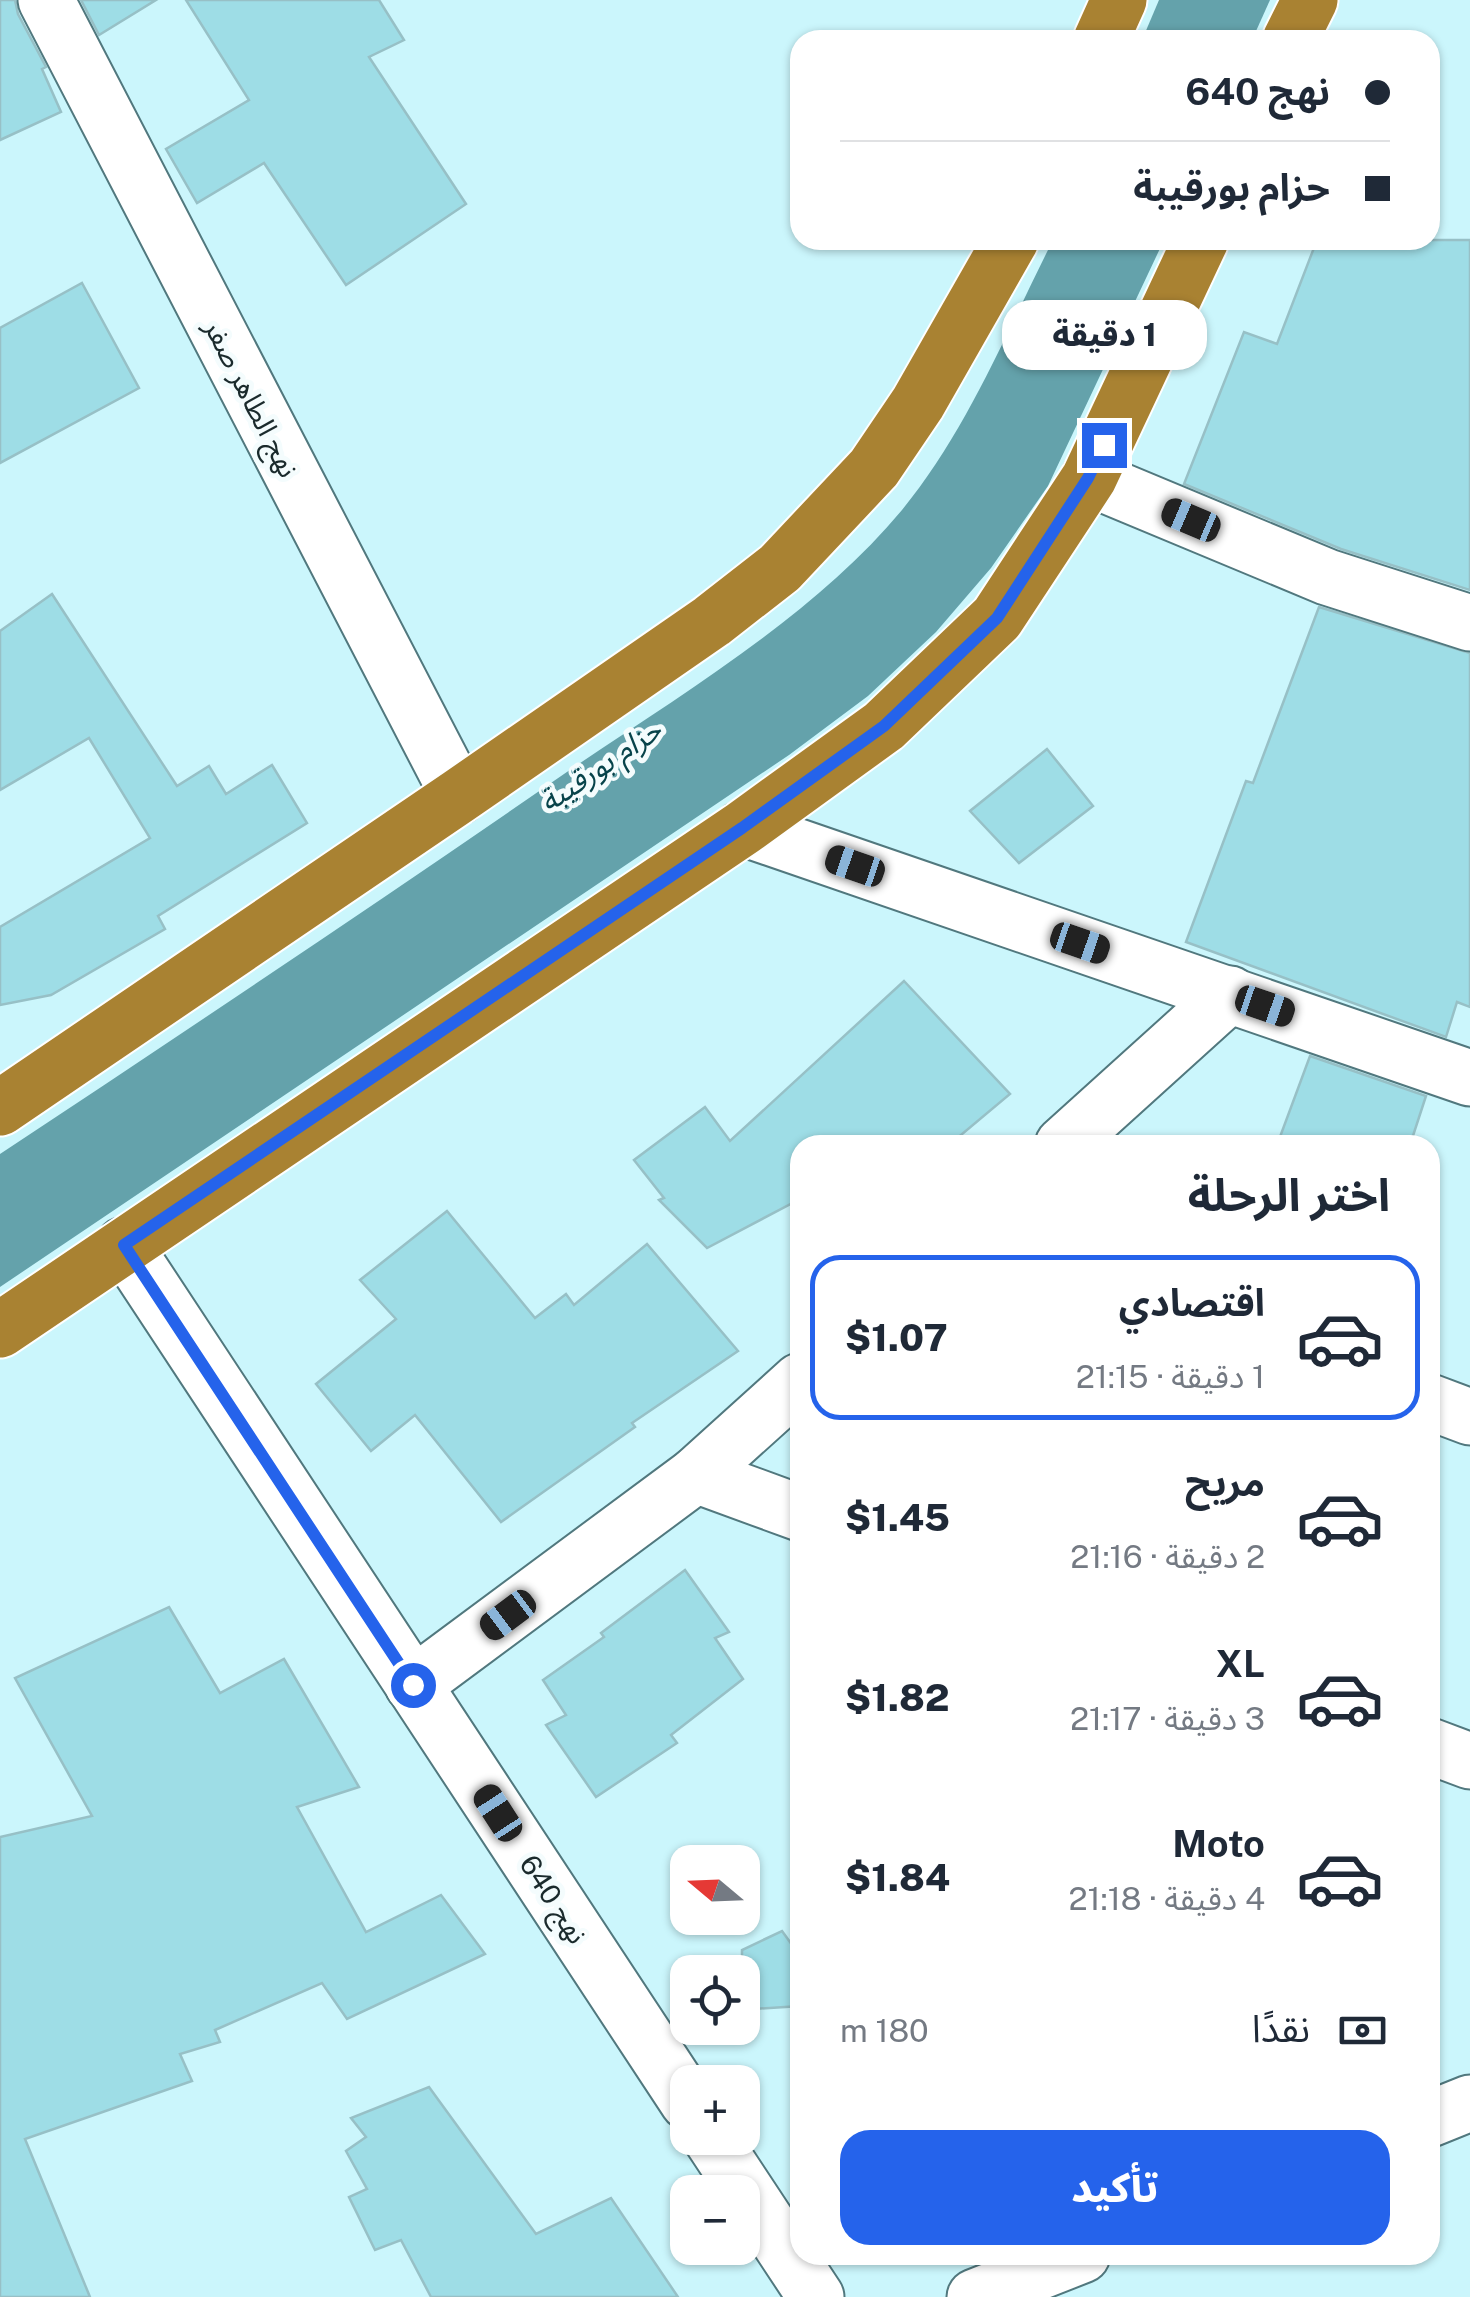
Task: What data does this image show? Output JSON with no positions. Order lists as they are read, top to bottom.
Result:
{
  "streets": {
    "street": ["نهج الطاهر صفر", "نهج 640"]
  },
  "water": ["حزام بورقيبة"],
  "north": "left",
  "page": {
    "banner": ["نهج 640", "حزام بورقيبة"],
    "bubble": "1 دقيقة",
    "heading": "اختر الرحلة",
    "list": [
      {
        "name": "اقتصادي",
        "note": "1 دقيقة · 21:15",
        "value": "$1.07"
      },
      {
        "name": "مريح",
        "note": "2 دقيقة · 21:16",
        "value": "$1.45"
      },
      {
        "name": "XL",
        "note": "3 دقيقة · 21:17",
        "value": "$1.82"
      },
      {
        "name": "Moto",
        "note": "4 دقيقة · 21:18",
        "value": "$1.84"
      }
    ],
    "map_buttons": ["+", "−"],
    "pay": ["نقدًا", "180 m"],
    "buttons": "تأكيد"
  }
}
